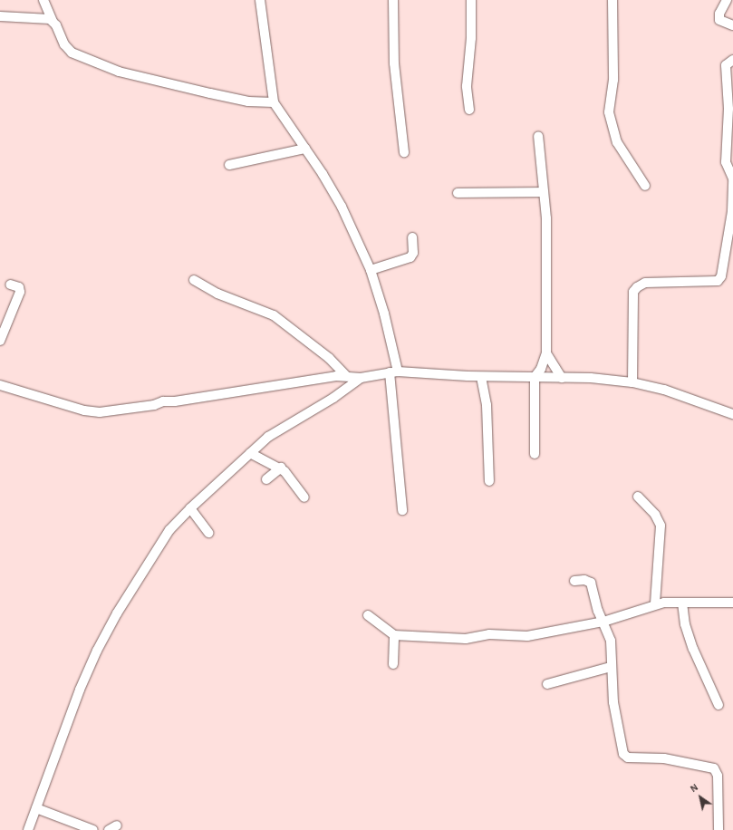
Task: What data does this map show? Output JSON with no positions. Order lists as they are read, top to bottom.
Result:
{
  "north": "top left"
}
